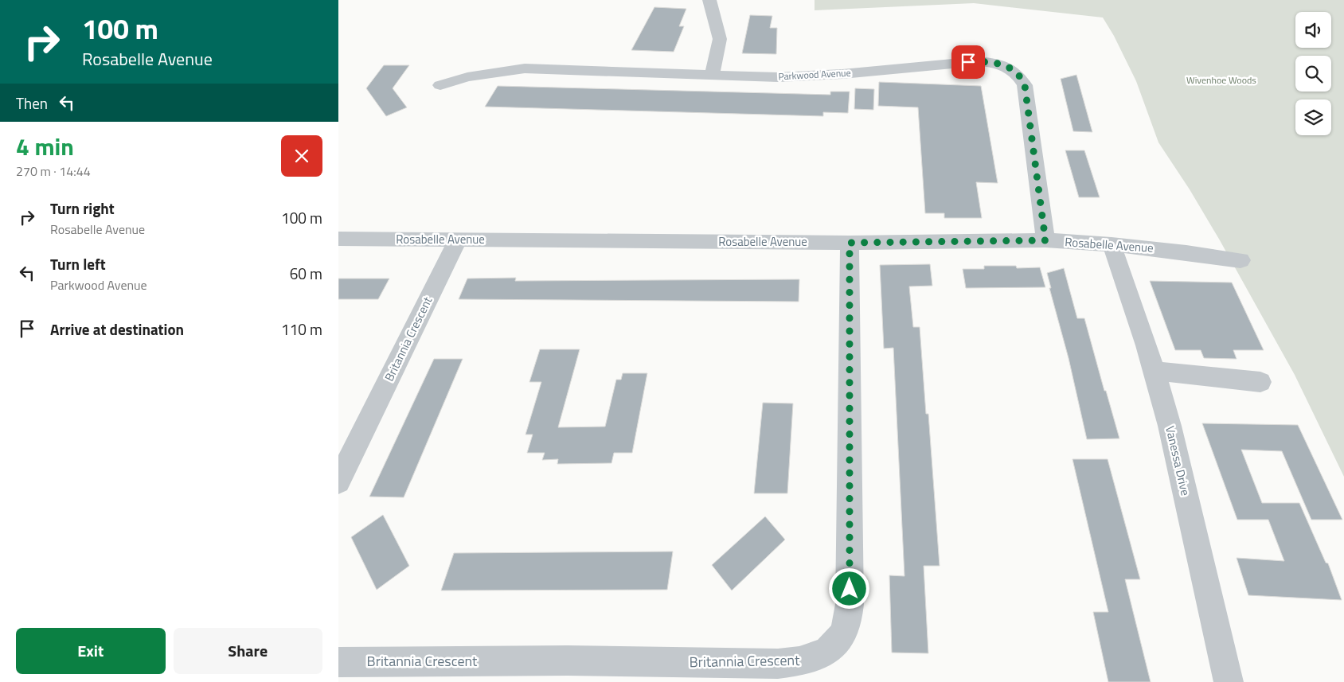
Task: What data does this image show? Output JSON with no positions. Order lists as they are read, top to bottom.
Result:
{
  "streets": {
    "street": [
      "Parkwood Avenue",
      "Rosabelle Avenue",
      "Britannia Crescent",
      "Vanessa Drive"
    ]
  },
  "crossings": [
    ["Parkwood Avenue", "Rosabelle Avenue"],
    ["Rosabelle Avenue", "Britannia Crescent"],
    ["Rosabelle Avenue", "Vanessa Drive"]
  ],
  "parks": ["Wivenhoe Woods"],
  "page": {
    "turn": ["100 m", "Rosabelle Avenue"],
    "then": "Then",
    "heading": ["4 min", "270 m · 14:44"],
    "list": [
      {
        "name": "Turn right",
        "note": "Rosabelle Avenue",
        "value": "100 m"
      },
      {
        "name": "Turn left",
        "note": "Parkwood Avenue",
        "value": "60 m"
      },
      {
        "name": "Arrive at destination",
        "value": "110 m"
      }
    ],
    "buttons": ["Exit", "Share"]
  }
}
